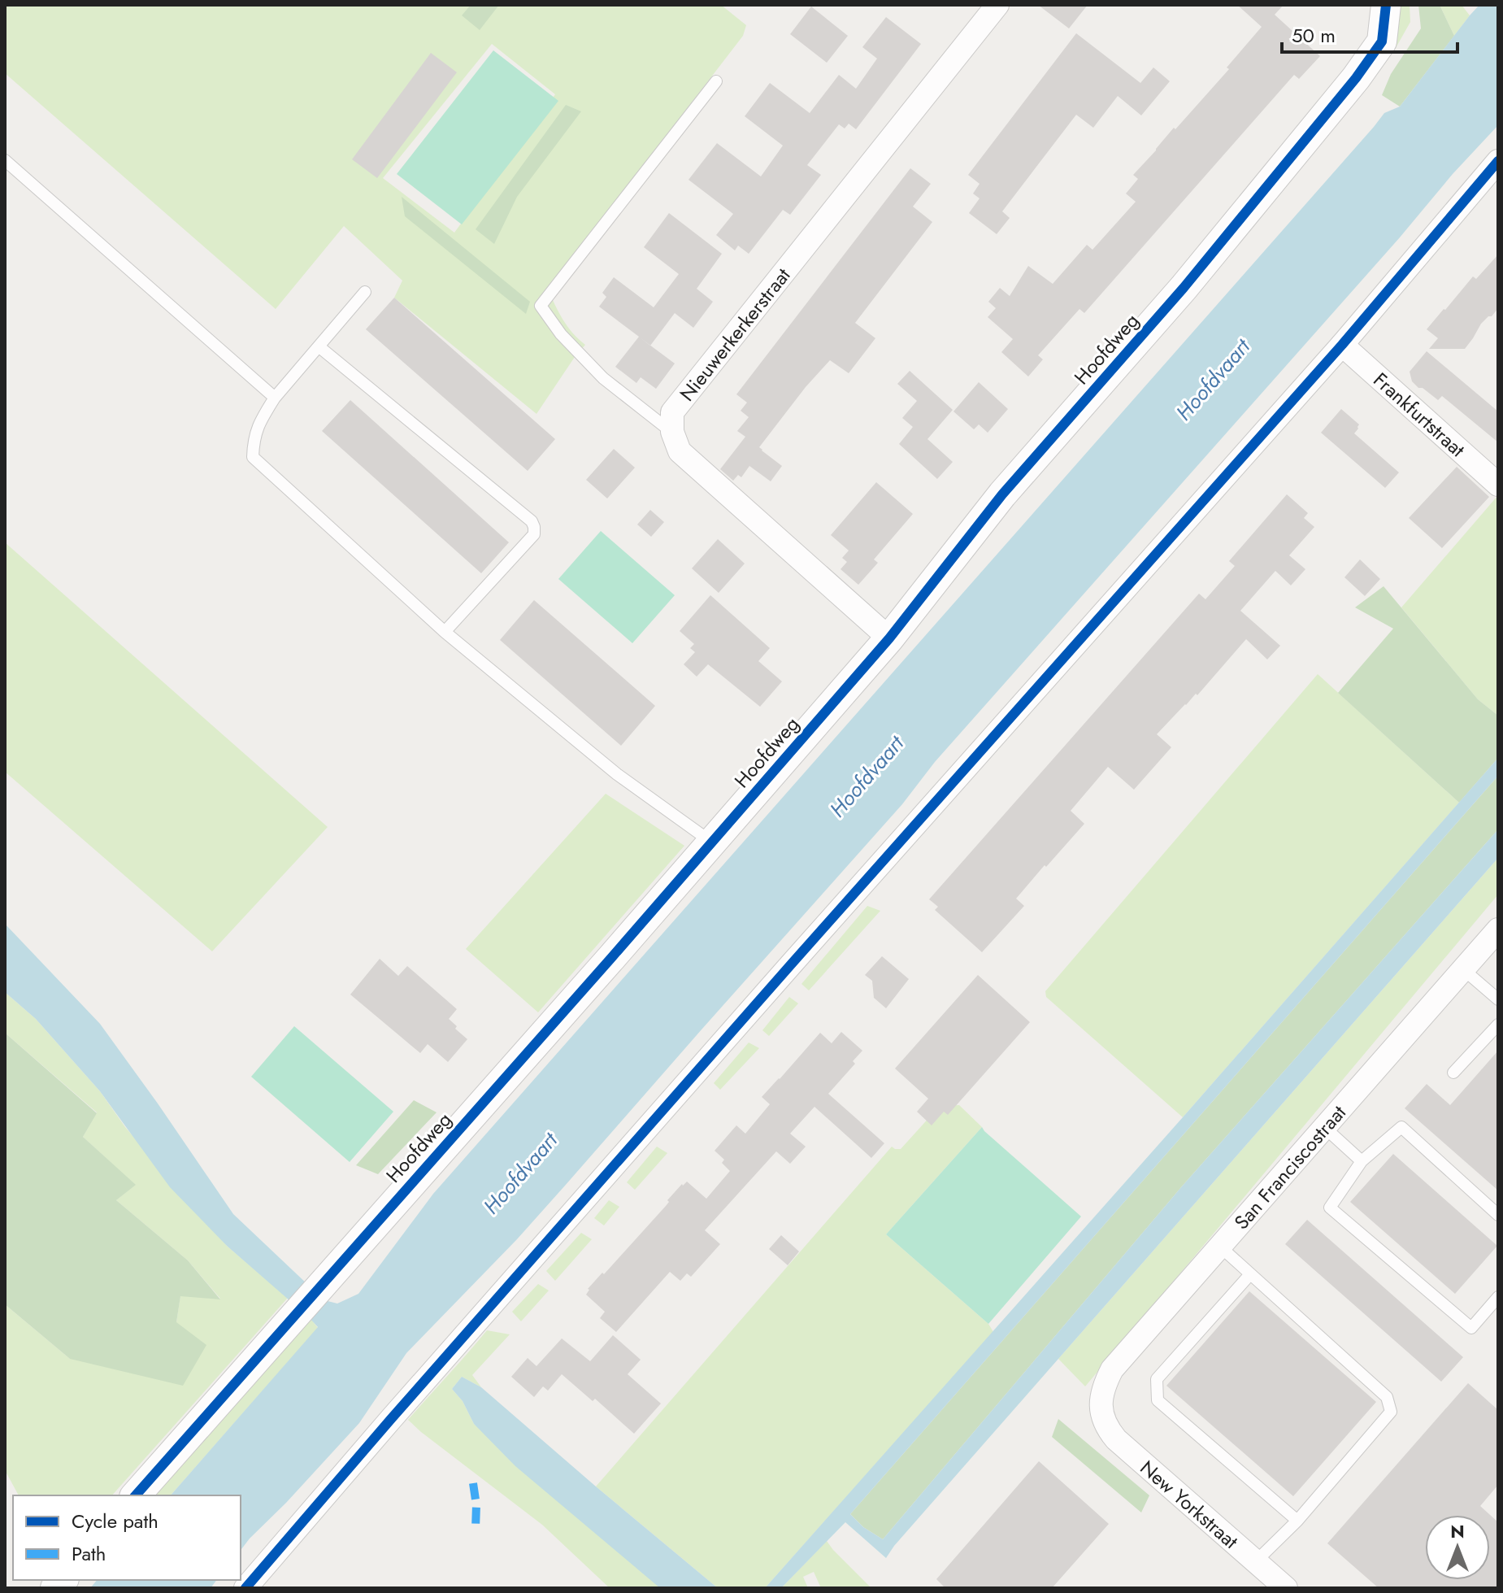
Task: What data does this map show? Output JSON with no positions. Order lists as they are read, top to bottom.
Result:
{
  "streets": {
    "street": [
      "Nieuwerkerkerstraat",
      "Hoofdweg",
      "Frankfurtstraat",
      "San Franciscostraat",
      "New Yorkstraat"
    ]
  },
  "crossings": [
    ["San Franciscostraat", "New Yorkstraat"]
  ],
  "water": ["Hoofdvaart"],
  "legend": ["Cycle path", "Path"],
  "scale_bar": "50 m",
  "north": "top"
}
